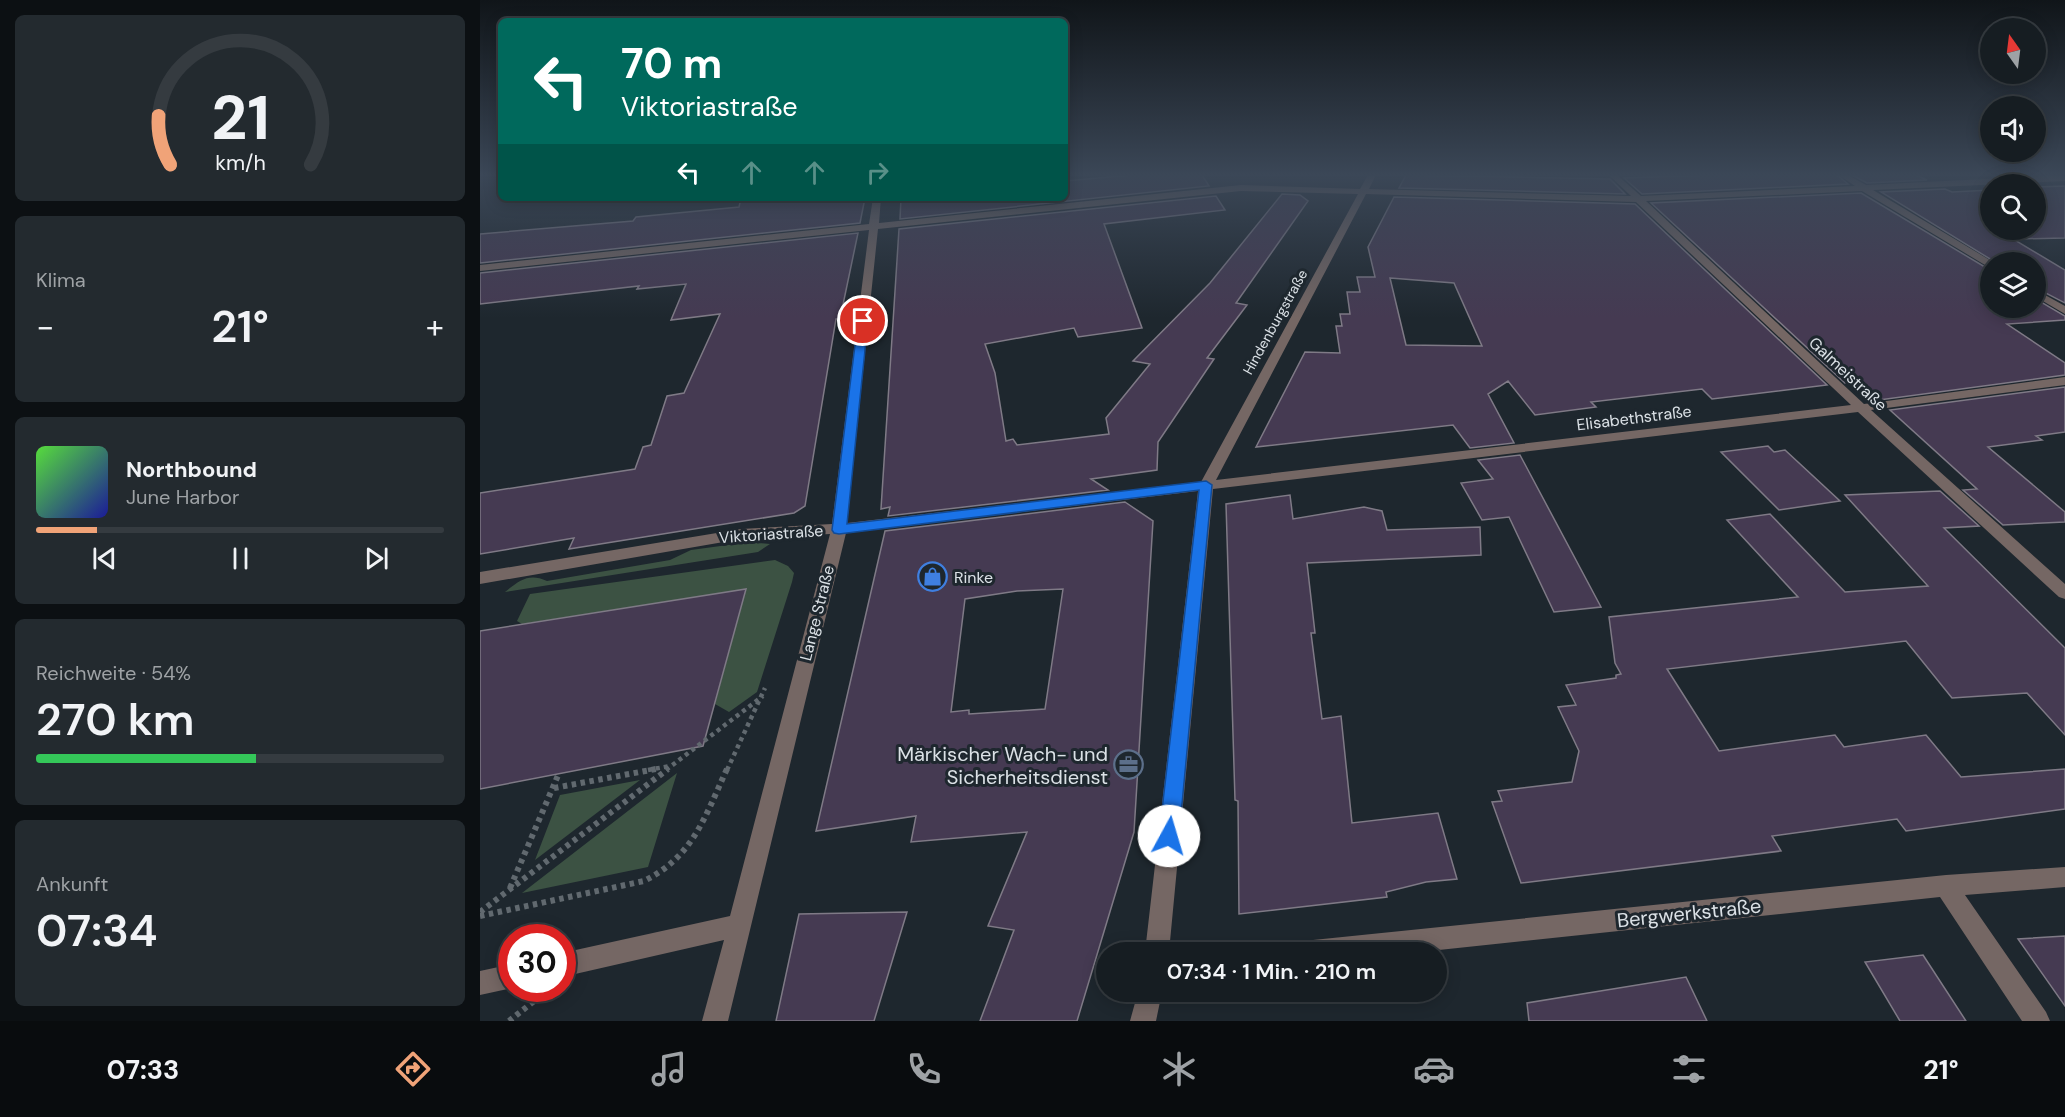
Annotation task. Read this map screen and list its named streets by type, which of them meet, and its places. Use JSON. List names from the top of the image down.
{
  "streets": {
    "street": [
      "Hindenburgstraße",
      "Galmeistraße",
      "Elisabethstraße",
      "Viktoriastraße",
      "Lange Straße",
      "Bergwerkstraße"
    ]
  },
  "crossings": [
    ["Hindenburgstraße", "Elisabethstraße"],
    ["Hindenburgstraße", "Viktoriastraße"],
    ["Galmeistraße", "Elisabethstraße"],
    ["Elisabethstraße", "Viktoriastraße"],
    ["Viktoriastraße", "Lange Straße"]
  ],
  "places": {
    "shop": ["Rinke"],
    "office": ["Märkischer Wach- und Sicherheitsdienst"]
  },
  "north": "top",
  "page": {
    "turn": ["70 m", "Viktoriastraße"],
    "tile": [
      "Klima",
      ["Reichweite · 54%", "270 km"],
      ["Ankunft", "07:34"]
    ],
    "heat": ["−", "21°", "+"],
    "song": ["Northbound", "June Harbor"],
    "limit": "30",
    "trip": "07:34 · 1 Min. · 210 m",
    "tabs": ["07:33", "21°"],
    "gauge": ["21", "km/h"]
  }
}
